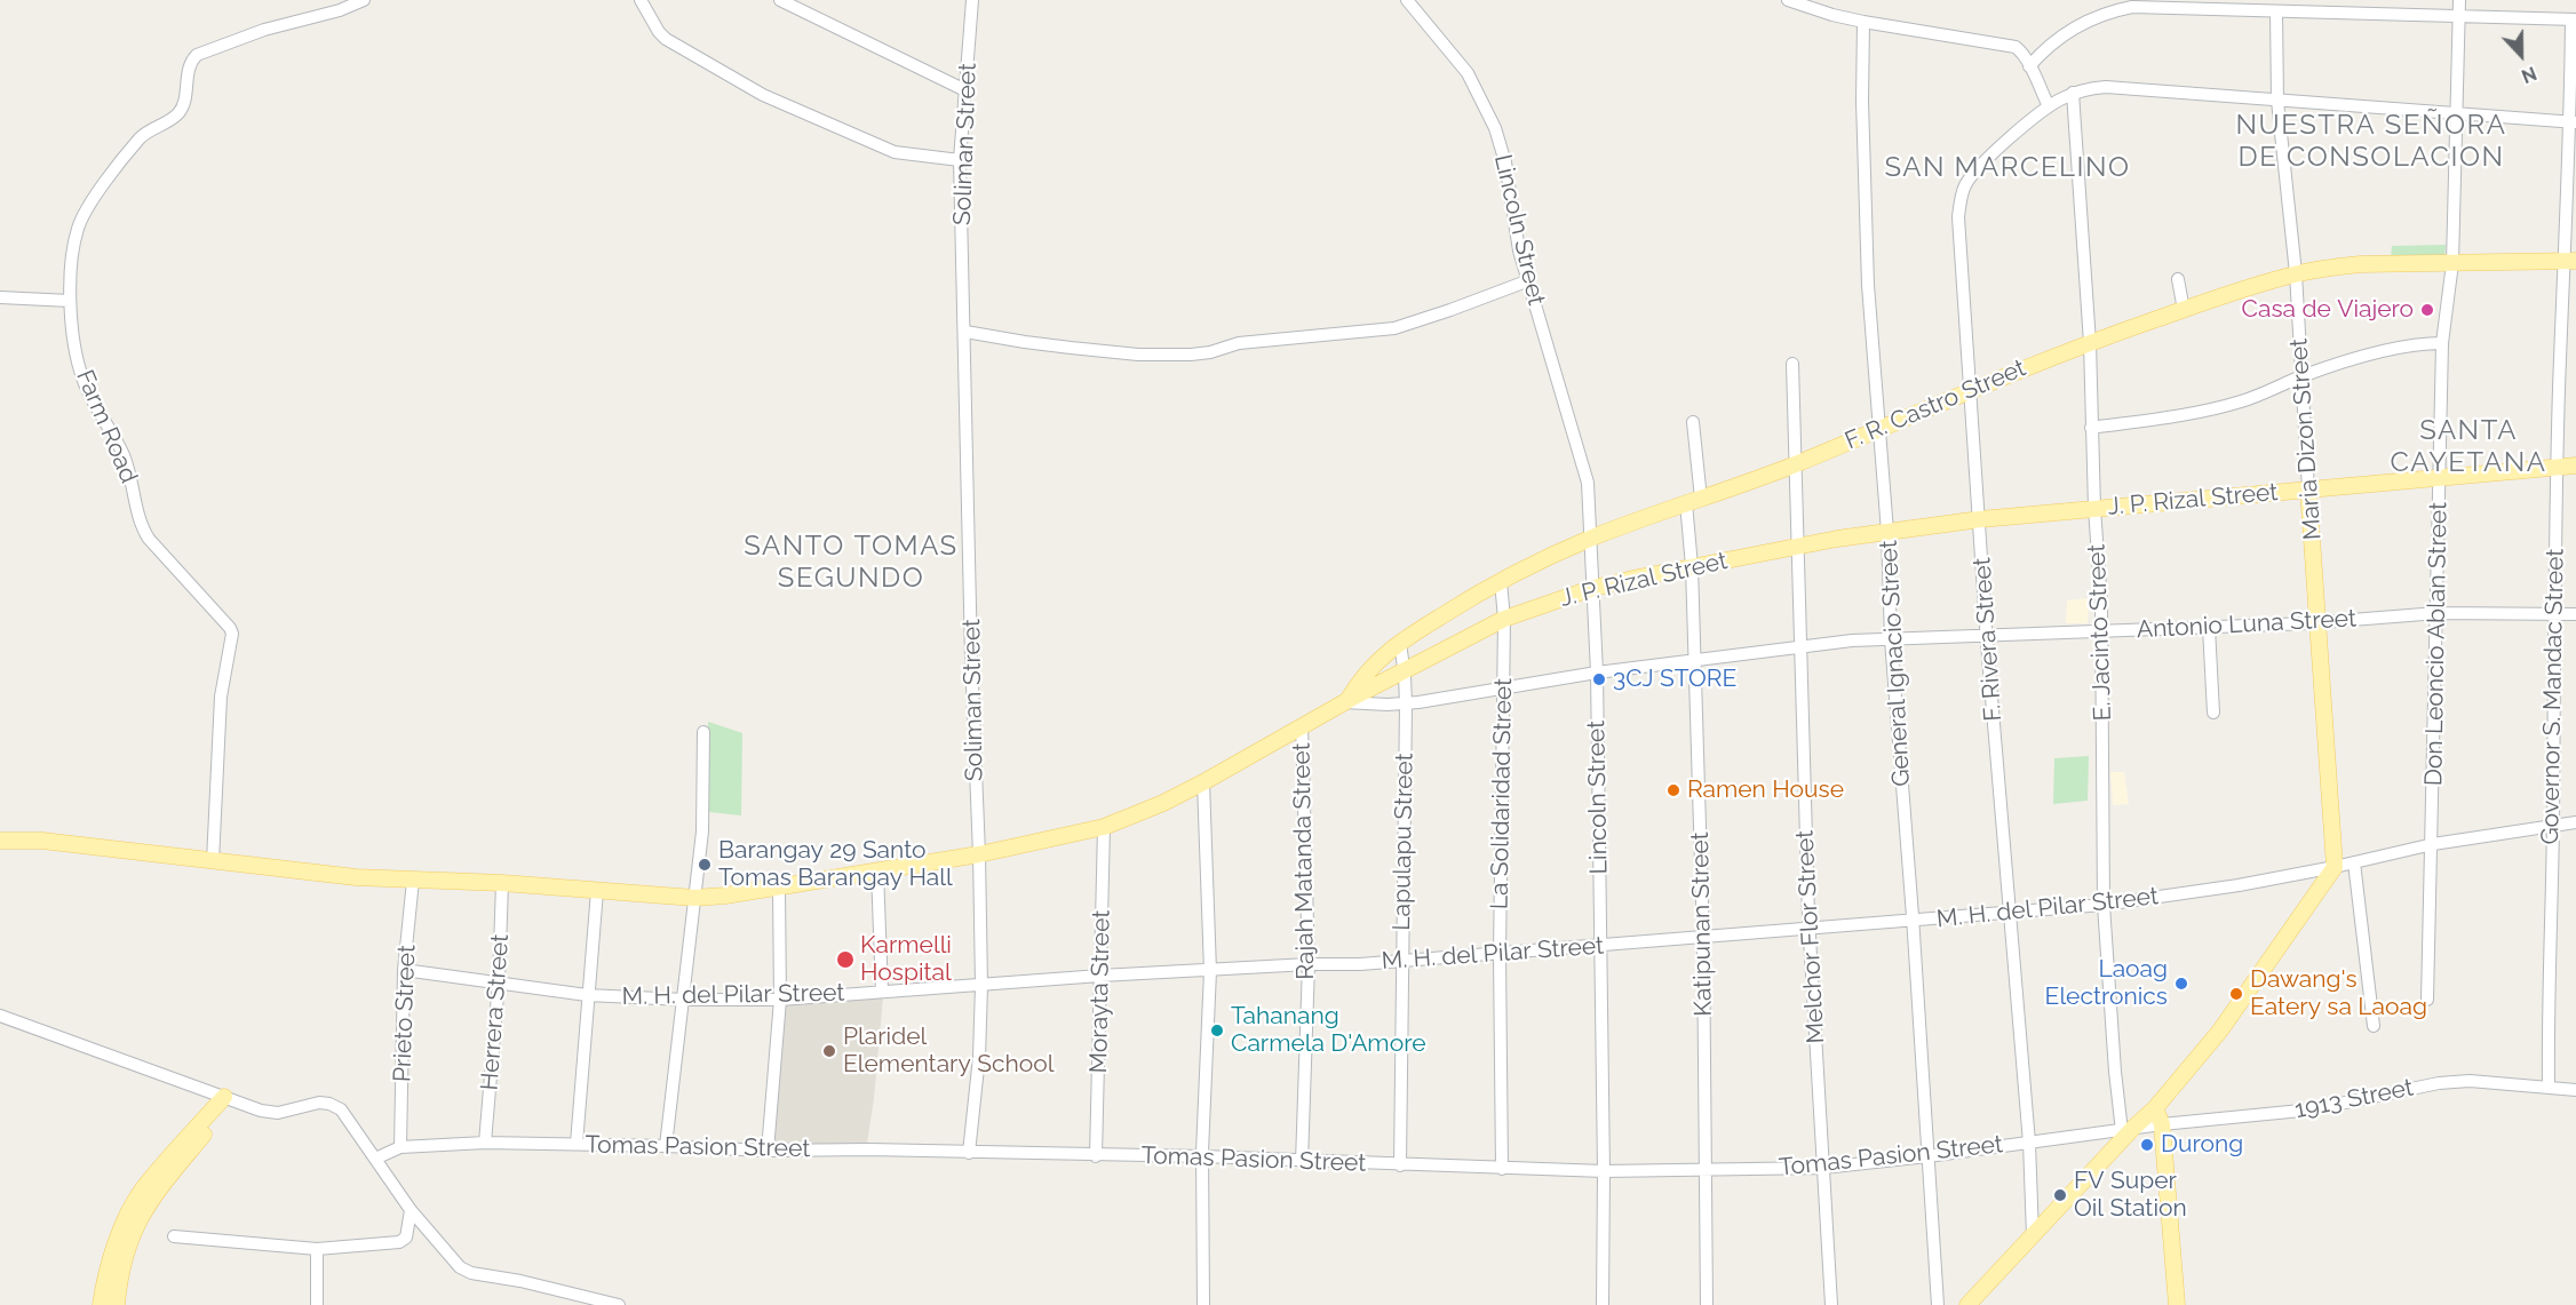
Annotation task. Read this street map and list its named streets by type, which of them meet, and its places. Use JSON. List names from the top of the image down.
{
  "streets": {
    "main road": ["F. R. Castro Street", "Maria Dizon Street", "J. P. Rizal Street"],
    "street": [
      "Soliman Street",
      "Lincoln Street",
      "Farm Road",
      "Antonio Luna Street",
      "E. Jacinto Street",
      "F. Rivera Street",
      "Don Leoncio Ablan Street",
      "General Ignacio Street",
      "Governor S. Mandac Street",
      "La Solidaridad Street",
      "Lapulapu Street",
      "Rajah Matanda Street",
      "M. H. del Pilar Street",
      "Katipunan Street",
      "Melchor Flor Street",
      "Morayta Street",
      "Herrera Street",
      "Prieto Street",
      "1913 Street",
      "Tomas Pasion Street"
    ]
  },
  "crossings": [
    ["Soliman Street", "J. P. Rizal Street"],
    ["Soliman Street", "M. H. del Pilar Street"],
    ["Soliman Street", "Tomas Pasion Street"],
    ["Lincoln Street", "F. R. Castro Street"],
    ["Lincoln Street", "J. P. Rizal Street"],
    ["Lincoln Street", "Antonio Luna Street"],
    ["Lincoln Street", "M. H. del Pilar Street"],
    ["Lincoln Street", "Tomas Pasion Street"],
    ["F. R. Castro Street", "Maria Dizon Street"],
    ["F. R. Castro Street", "J. P. Rizal Street"],
    ["F. R. Castro Street", "Antonio Luna Street"],
    ["F. R. Castro Street", "E. Jacinto Street"],
    ["F. R. Castro Street", "F. Rivera Street"],
    ["F. R. Castro Street", "Don Leoncio Ablan Street"],
    ["F. R. Castro Street", "General Ignacio Street"],
    ["F. R. Castro Street", "Governor S. Mandac Street"],
    ["F. R. Castro Street", "La Solidaridad Street"],
    ["F. R. Castro Street", "Lapulapu Street"],
    ["F. R. Castro Street", "Katipunan Street"],
    ["F. R. Castro Street", "Melchor Flor Street"],
    ["Farm Road", "J. P. Rizal Street"],
    ["Maria Dizon Street", "J. P. Rizal Street"],
    ["Maria Dizon Street", "Antonio Luna Street"],
    ["Maria Dizon Street", "M. H. del Pilar Street"],
    ["J. P. Rizal Street", "Antonio Luna Street"],
    ["J. P. Rizal Street", "E. Jacinto Street"],
    ["J. P. Rizal Street", "F. Rivera Street"],
    ["J. P. Rizal Street", "Don Leoncio Ablan Street"],
    ["J. P. Rizal Street", "General Ignacio Street"],
    ["J. P. Rizal Street", "Governor S. Mandac Street"],
    ["J. P. Rizal Street", "La Solidaridad Street"],
    ["J. P. Rizal Street", "Lapulapu Street"],
    ["J. P. Rizal Street", "Rajah Matanda Street"],
    ["J. P. Rizal Street", "Katipunan Street"],
    ["J. P. Rizal Street", "Melchor Flor Street"],
    ["J. P. Rizal Street", "Morayta Street"],
    ["J. P. Rizal Street", "Herrera Street"],
    ["J. P. Rizal Street", "Prieto Street"],
    ["Antonio Luna Street", "E. Jacinto Street"],
    ["Antonio Luna Street", "F. Rivera Street"],
    ["Antonio Luna Street", "Don Leoncio Ablan Street"],
    ["Antonio Luna Street", "General Ignacio Street"],
    ["Antonio Luna Street", "Governor S. Mandac Street"],
    ["Antonio Luna Street", "La Solidaridad Street"],
    ["Antonio Luna Street", "Lapulapu Street"],
    ["Antonio Luna Street", "Katipunan Street"],
    ["Antonio Luna Street", "Melchor Flor Street"],
    ["E. Jacinto Street", "F. Rivera Street"],
    ["E. Jacinto Street", "M. H. del Pilar Street"],
    ["E. Jacinto Street", "1913 Street"],
    ["E. Jacinto Street", "Tomas Pasion Street"],
    ["F. Rivera Street", "M. H. del Pilar Street"],
    ["F. Rivera Street", "Tomas Pasion Street"],
    ["Don Leoncio Ablan Street", "M. H. del Pilar Street"],
    ["General Ignacio Street", "M. H. del Pilar Street"],
    ["General Ignacio Street", "Tomas Pasion Street"],
    ["Governor S. Mandac Street", "M. H. del Pilar Street"],
    ["Governor S. Mandac Street", "1913 Street"],
    ["La Solidaridad Street", "M. H. del Pilar Street"],
    ["La Solidaridad Street", "Tomas Pasion Street"],
    ["Lapulapu Street", "M. H. del Pilar Street"],
    ["Lapulapu Street", "Tomas Pasion Street"],
    ["Rajah Matanda Street", "M. H. del Pilar Street"],
    ["Rajah Matanda Street", "Tomas Pasion Street"],
    ["M. H. del Pilar Street", "Katipunan Street"],
    ["M. H. del Pilar Street", "Melchor Flor Street"],
    ["M. H. del Pilar Street", "Morayta Street"],
    ["M. H. del Pilar Street", "Herrera Street"],
    ["M. H. del Pilar Street", "Prieto Street"],
    ["Katipunan Street", "Tomas Pasion Street"],
    ["Melchor Flor Street", "Tomas Pasion Street"],
    ["Morayta Street", "Tomas Pasion Street"],
    ["Herrera Street", "Tomas Pasion Street"],
    ["Prieto Street", "Tomas Pasion Street"],
    ["1913 Street", "Tomas Pasion Street"]
  ],
  "districts": [
    "NUESTRA SEÑORA DE CONSOLACION",
    "SAN MARCELINO",
    "SANTA CAYETANA",
    "SANTO TOMAS SEGUNDO"
  ],
  "places": [
    "Casa de Viajero",
    "3CJ STORE",
    "Ramen House",
    "Barangay 29 Santo Tomas Barangay Hall",
    "Karmelli Hospital",
    "Laoag Electronics",
    "Dawang's Eatery sa Laoag",
    "Tahanang Carmela D'Amore",
    "Plaridel Elementary School",
    "Durong",
    "FV Super Oil Station"
  ],
  "north": "bottom"
}
